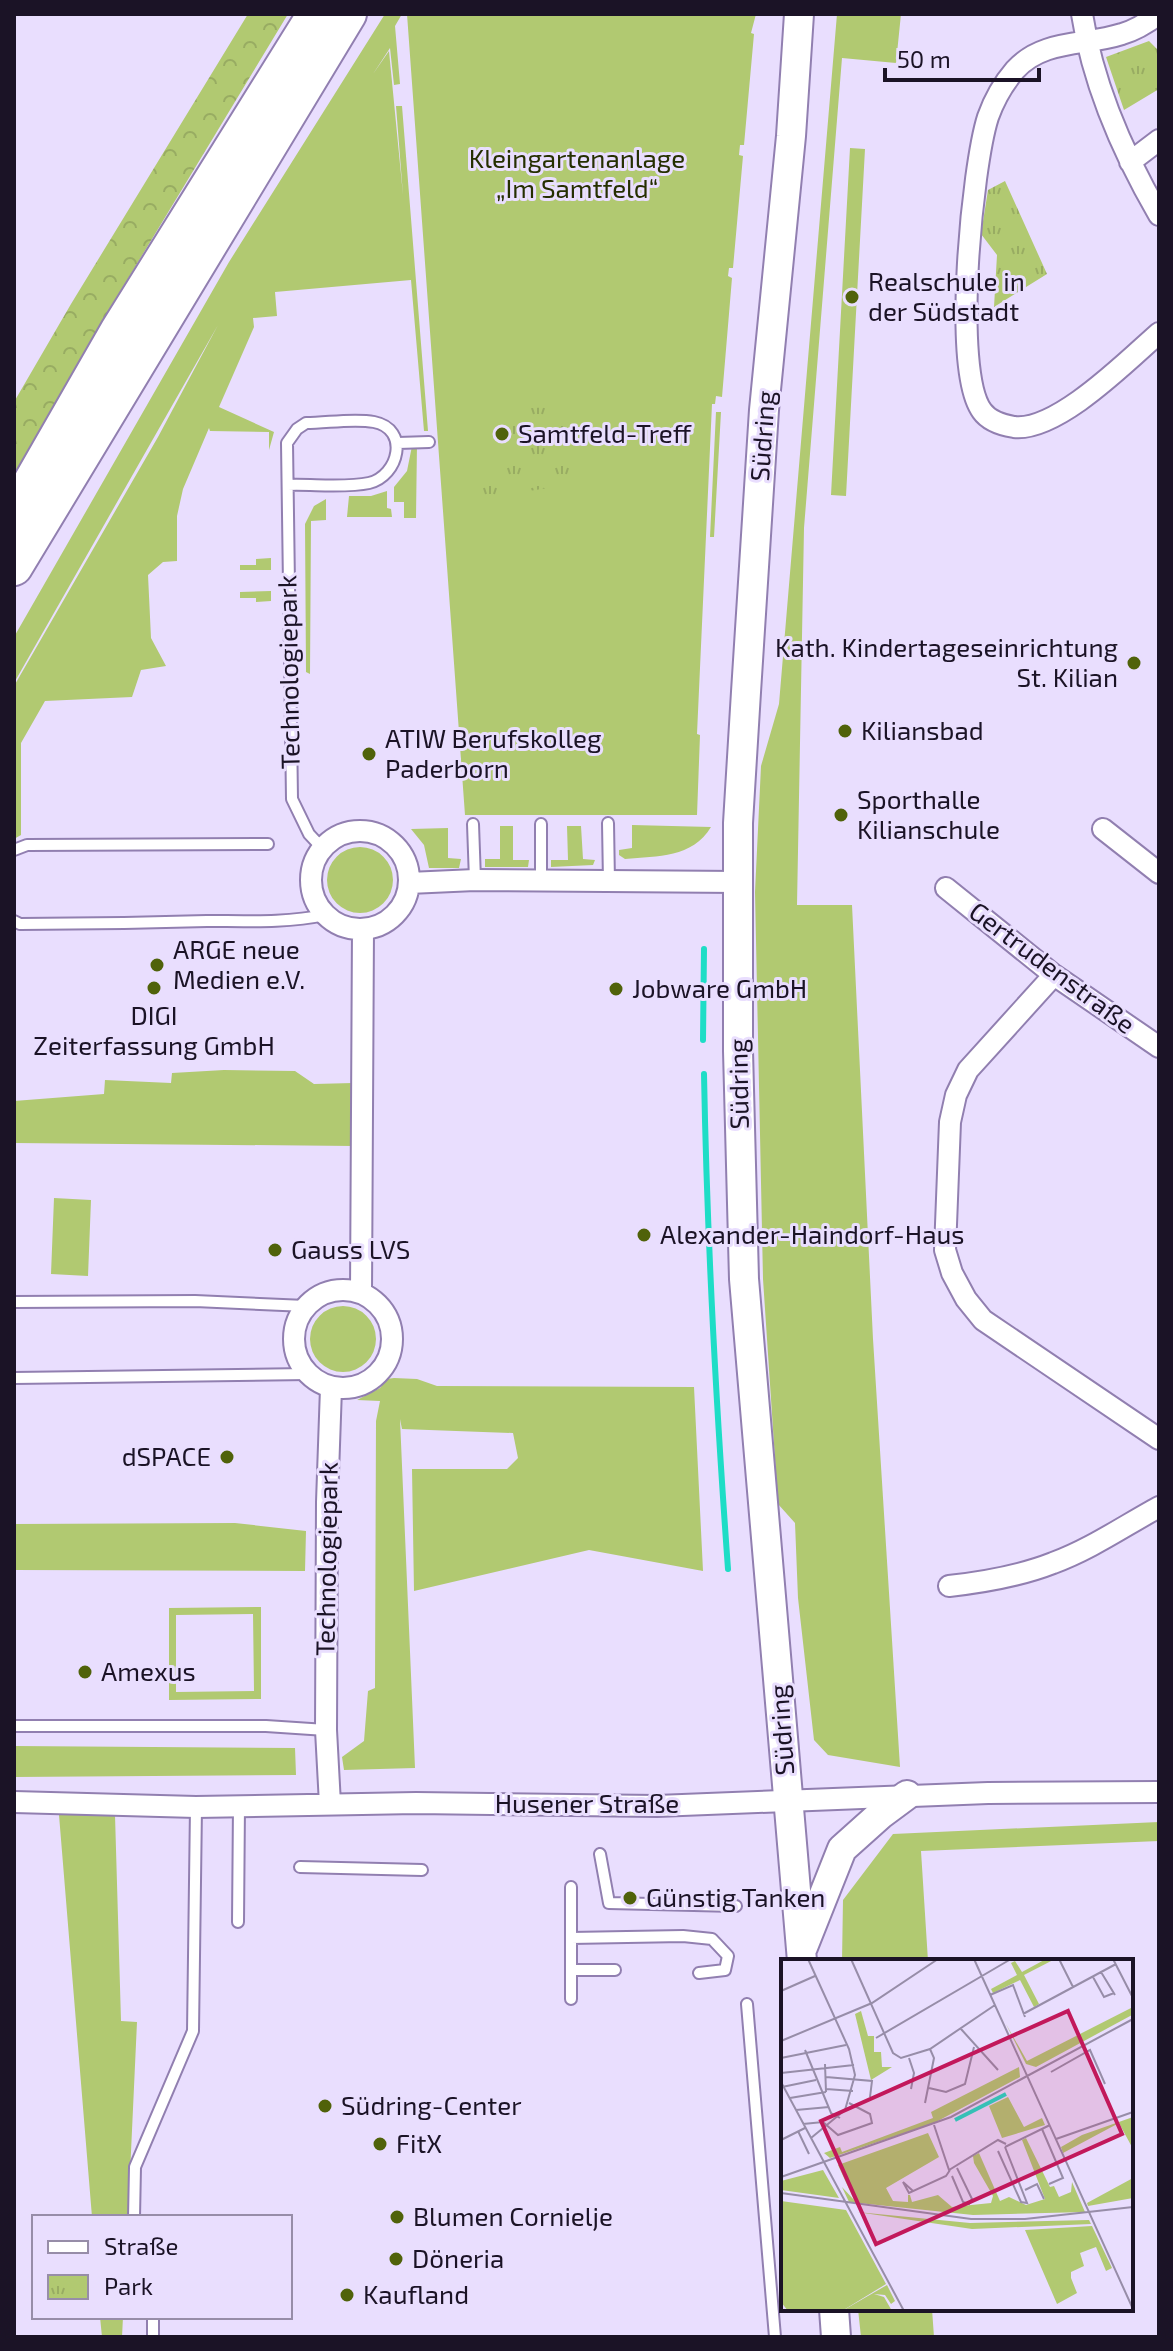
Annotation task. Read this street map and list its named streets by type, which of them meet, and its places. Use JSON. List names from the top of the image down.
{
  "streets": {
    "main road": ["Südring"],
    "street": ["Technologiepark", "Gertrudenstraße", "Husener Straße"]
  },
  "crossings": [
    ["Südring", "Husener Straße"],
    ["Technologiepark", "Husener Straße"]
  ],
  "parks": ["Kleingartenanlage „Im Samtfeld“"],
  "places": [
    "Realschule in der Südstadt",
    "Samtfeld-Treff",
    "Kath. Kindertageseinrichtung St. Kilian",
    "Kiliansbad",
    "ATIW Berufskolleg Paderborn",
    "Sporthalle Kilianschule",
    "ARGE neue Medien e.V.",
    "DIGI Zeiterfassung GmbH",
    "Jobware GmbH",
    "Alexander-Haindorf-Haus",
    "Gauss LVS",
    "dSPACE",
    "Amexus",
    "Günstig Tanken",
    "Südring-Center",
    "FitX",
    "Blumen Cornielje",
    "Döneria",
    "Kaufland"
  ],
  "legend": ["Straße", "Park"],
  "scale_bar": "50 m"
}
